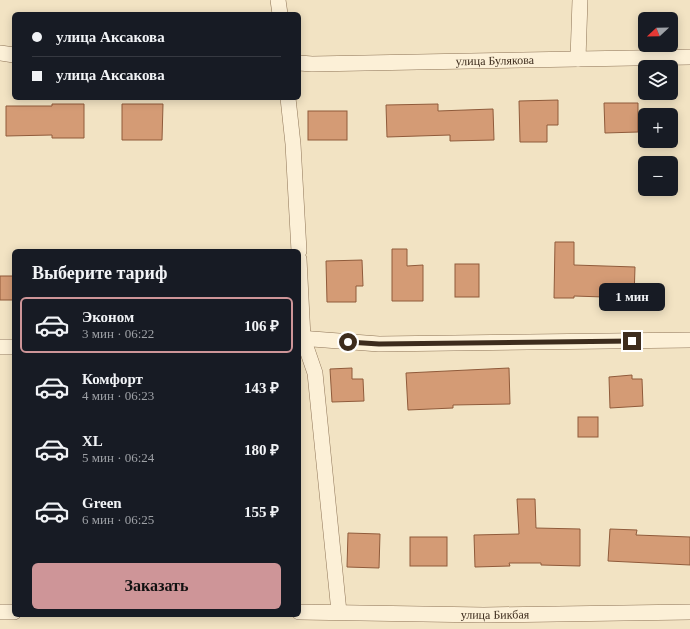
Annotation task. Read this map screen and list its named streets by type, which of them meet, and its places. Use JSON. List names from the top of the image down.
{
  "streets": {
    "street": ["улица Булякова", "улица Бикбая"]
  },
  "north": "left",
  "page": {
    "map_buttons": ["+", "−"],
    "banner": ["улица Аксакова", "улица Аксакова"],
    "heading": "Выберите тариф",
    "bubble": "1 мин",
    "list": [
      {
        "name": "Эконом",
        "note": "3 мин · 06:22",
        "value": "106 ₽"
      },
      {
        "name": "Комфорт",
        "note": "4 мин · 06:23",
        "value": "143 ₽"
      },
      {
        "name": "XL",
        "note": "5 мин · 06:24",
        "value": "180 ₽"
      },
      {
        "name": "Green",
        "note": "6 мин · 06:25",
        "value": "155 ₽"
      }
    ],
    "buttons": "Заказать"
  }
}
